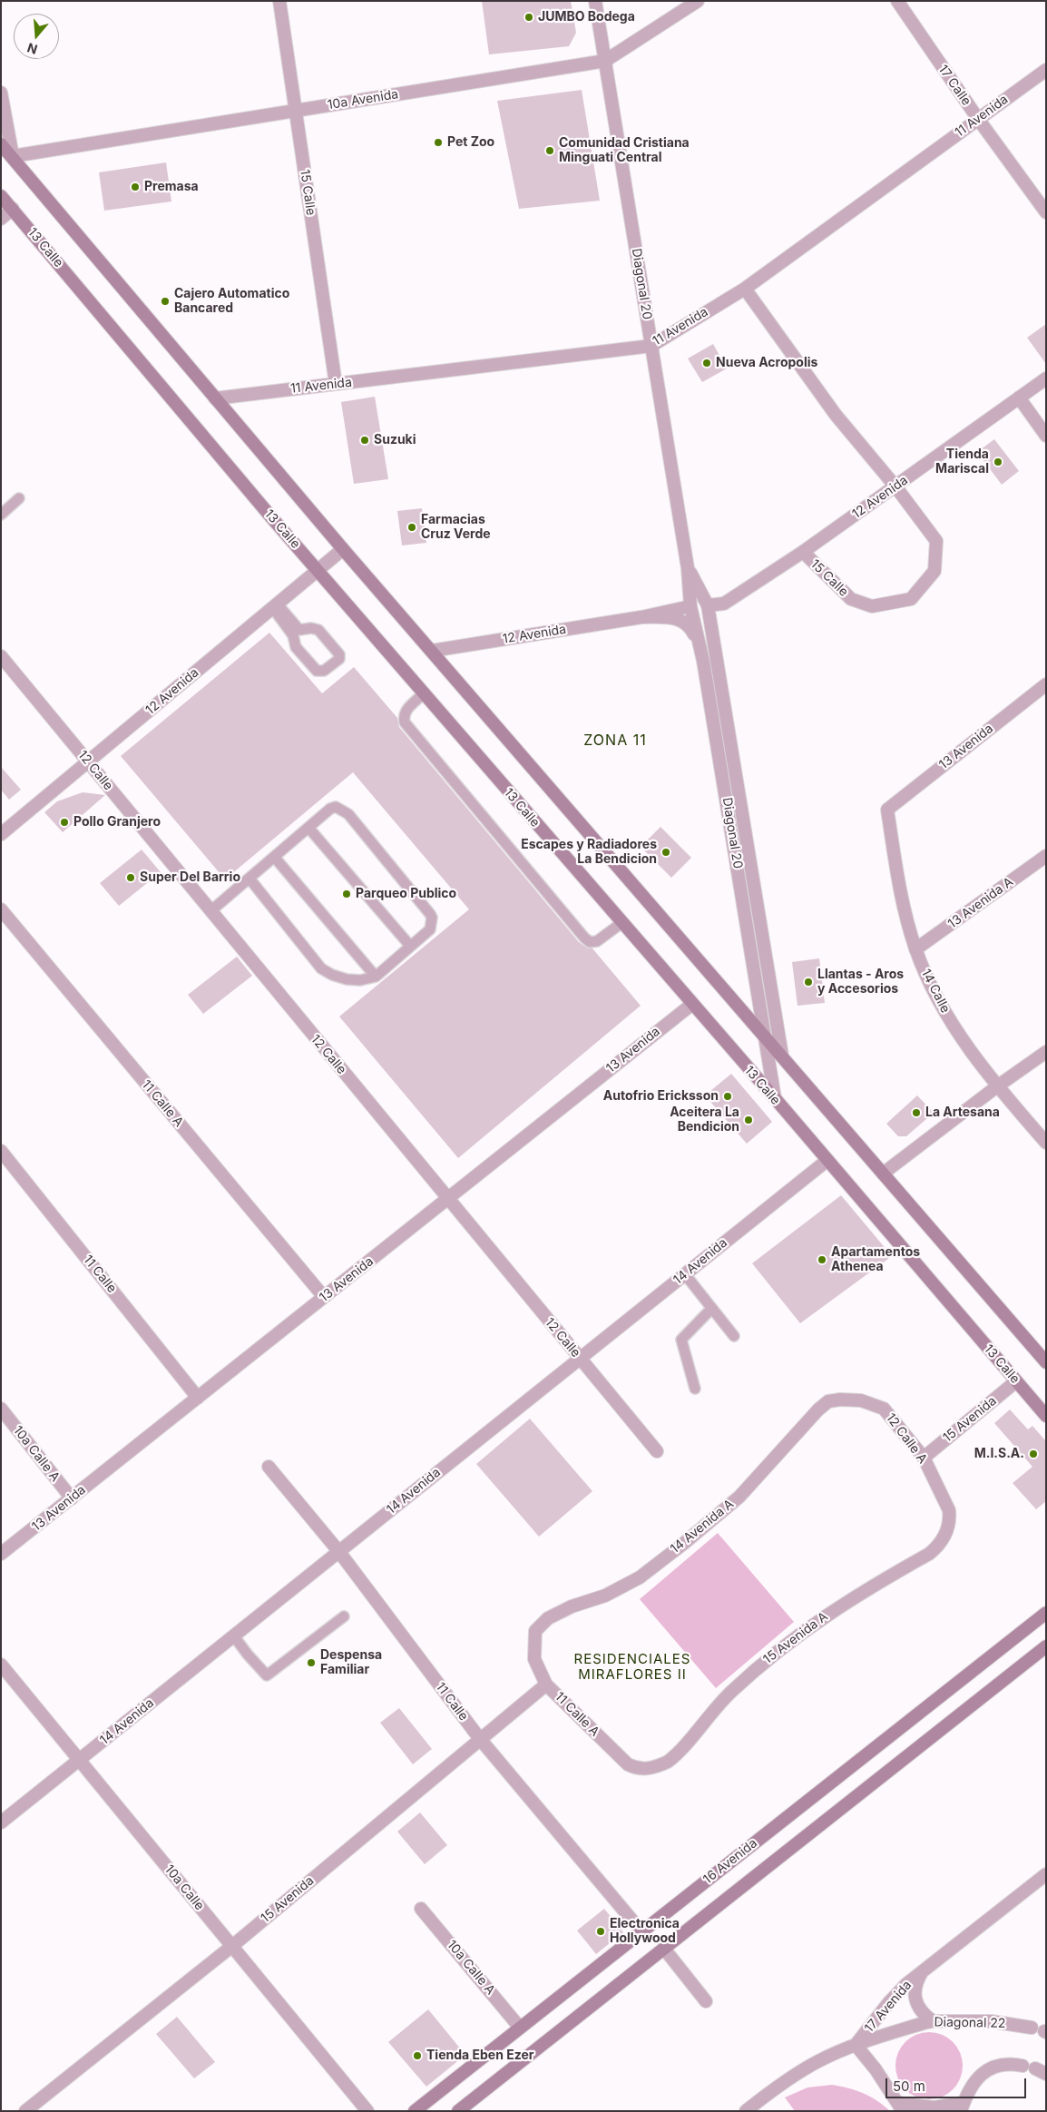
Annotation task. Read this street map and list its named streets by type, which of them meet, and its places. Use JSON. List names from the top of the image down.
{
  "streets": {
    "main road": ["13 Calle", "16 Avenida"],
    "street": [
      "17 Calle",
      "10a Avenida",
      "11 Avenida",
      "15 Calle",
      "Diagonal 20",
      "12 Avenida",
      "13 Avenida",
      "12 Calle",
      "13 Avenida A",
      "14 Calle",
      "11 Calle A",
      "14 Avenida",
      "11 Calle",
      "15 Avenida",
      "12 Calle A",
      "10a Calle A",
      "14 Avenida A",
      "15 Avenida A",
      "10a Calle",
      "17 Avenida",
      "Diagonal 22"
    ]
  },
  "crossings": [
    ["17 Calle", "11 Avenida"],
    ["10a Avenida", "15 Calle"],
    ["10a Avenida", "Diagonal 20"],
    ["11 Avenida", "15 Calle"],
    ["11 Avenida", "Diagonal 20"],
    ["15 Calle", "12 Avenida"],
    ["13 Calle", "Diagonal 20"],
    ["13 Calle", "12 Avenida"],
    ["13 Calle", "13 Avenida"],
    ["13 Calle", "14 Avenida"],
    ["13 Calle", "15 Avenida"],
    ["Diagonal 20", "12 Avenida"],
    ["12 Avenida", "12 Calle"],
    ["13 Avenida", "12 Calle"],
    ["13 Avenida", "14 Calle"],
    ["13 Avenida", "11 Calle A"],
    ["13 Avenida", "11 Calle"],
    ["13 Avenida", "10a Calle A"],
    ["12 Calle", "14 Avenida"],
    ["13 Avenida A", "14 Calle"],
    ["11 Calle A", "15 Avenida"],
    ["11 Calle A", "14 Avenida A"],
    ["11 Calle A", "15 Avenida A"],
    ["14 Avenida", "11 Calle"],
    ["14 Avenida", "10a Calle"],
    ["11 Calle", "15 Avenida"],
    ["11 Calle", "16 Avenida"],
    ["15 Avenida", "12 Calle A"],
    ["15 Avenida", "10a Calle"],
    ["12 Calle A", "14 Avenida A"],
    ["12 Calle A", "15 Avenida A"],
    ["10a Calle A", "16 Avenida"],
    ["17 Avenida", "Diagonal 22"]
  ],
  "districts": ["ZONA 11", "RESIDENCIALES MIRAFLORES II"],
  "places": [
    "JUMBO Bodega",
    "Pet Zoo",
    "Comunidad Cristiana Minguati Central",
    "Premasa",
    "Cajero Automatico Bancared",
    "Nueva Acropolis",
    "Suzuki",
    "Tienda Mariscal",
    "Farmacias Cruz Verde",
    "Pollo Granjero",
    "Escapes y Radiadores La Bendicion",
    "Super Del Barrio",
    "Parqueo Publico",
    "Llantas - Aros y Accesorios",
    "Autofrio Ericksson",
    "La Artesana",
    "Aceitera La Bendicion",
    "Apartamentos Athenea",
    "M.I.S.A.",
    "Despensa Familiar",
    "Electronica Hollywood",
    "Tienda Eben Ezer"
  ],
  "scale_bar": "50 m",
  "north": "bottom"
}
